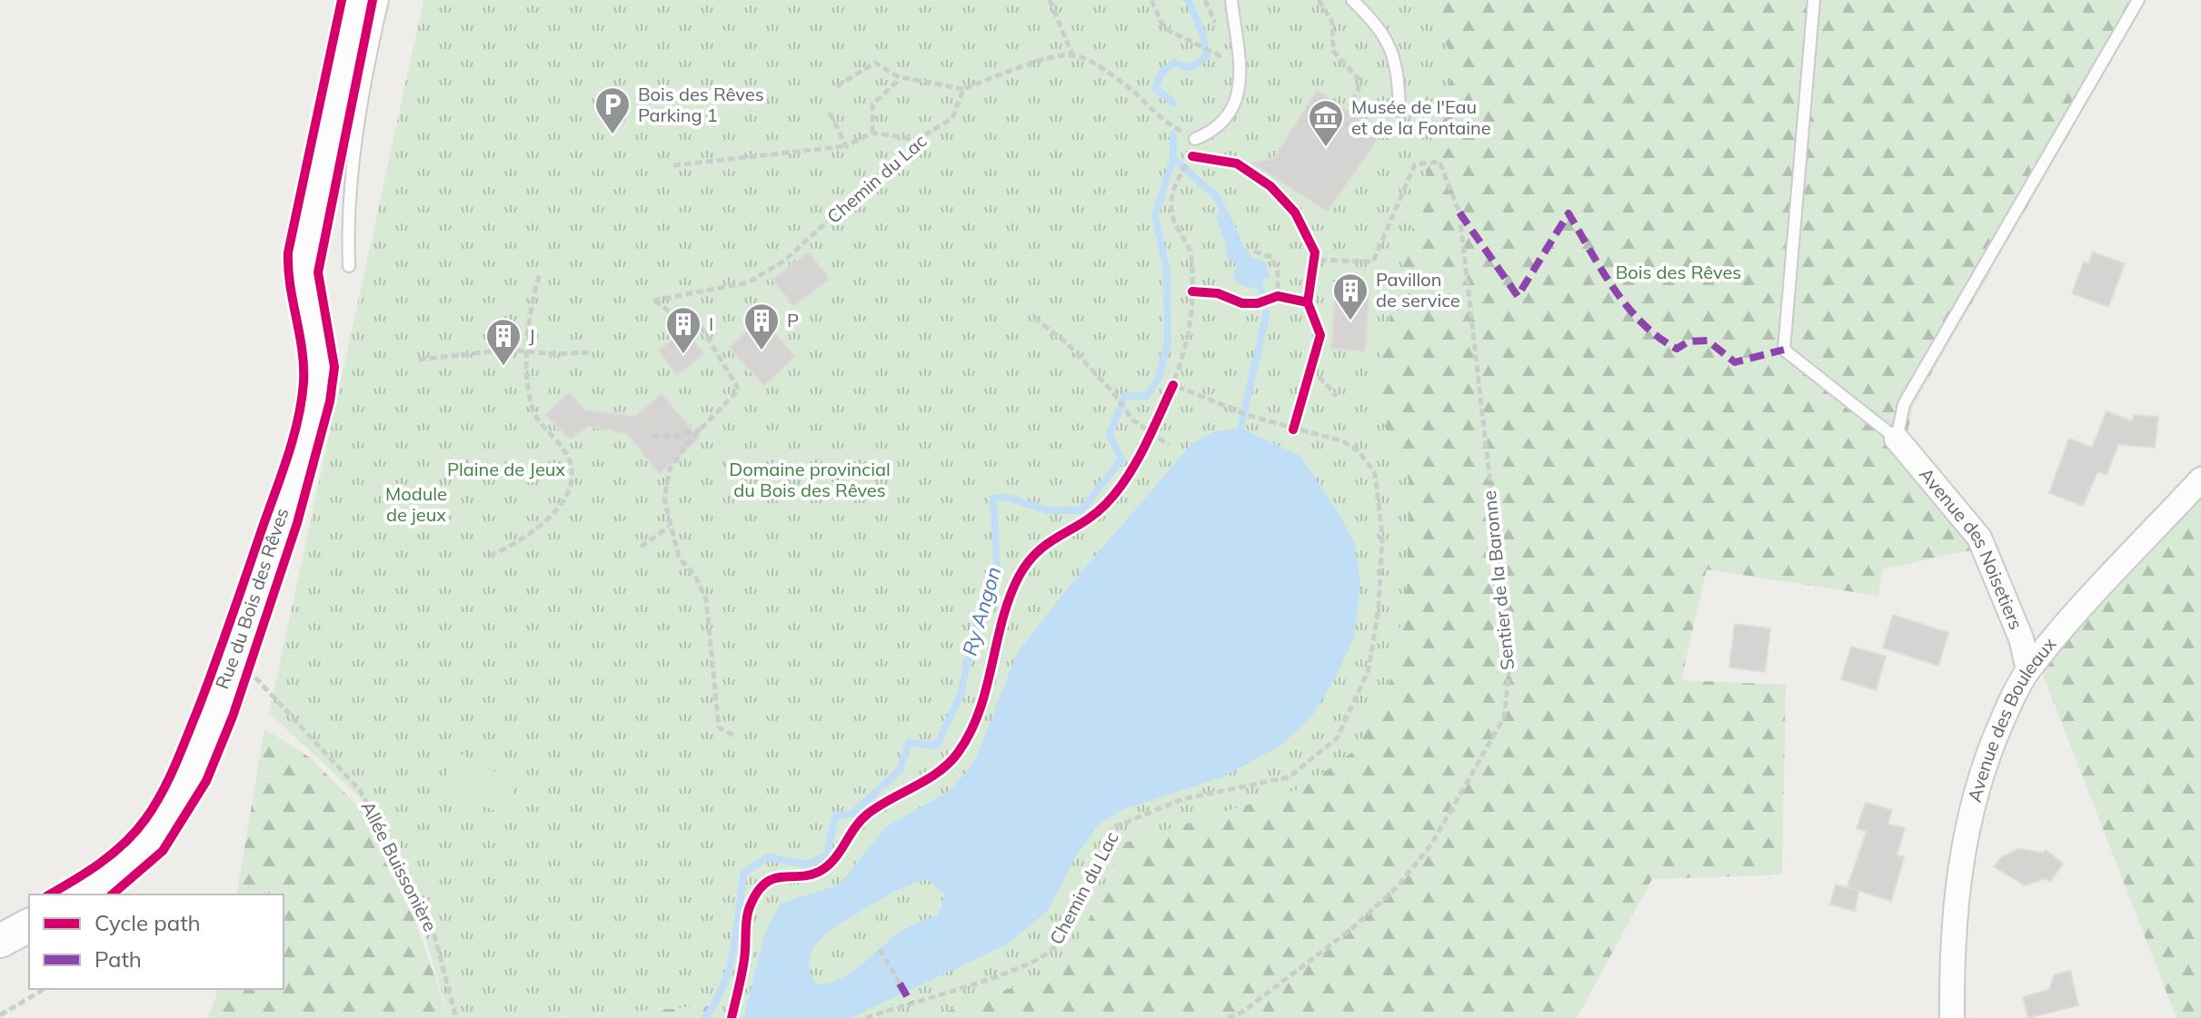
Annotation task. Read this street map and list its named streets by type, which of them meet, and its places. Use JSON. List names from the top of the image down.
{
  "streets": {
    "street": ["Avenue des Noisetiers", "Rue du Bois des Rêves", "Avenue des Bouleaux"],
    "path": ["Chemin du Lac", "Sentier de la Baronne", "Allée Buissonière"]
  },
  "crossings": [
    ["Avenue des Noisetiers", "Avenue des Bouleaux"]
  ],
  "water": ["Ry Angon"],
  "parks": [
    "Bois des Rêves",
    "Plaine de Jeux",
    "Domaine provincial du Bois des Rêves",
    "Module de jeux"
  ],
  "places": {
    "parking": ["Bois des Rêves Parking 1"],
    "museum": ["Musée de l'Eau et de la Fontaine"],
    "building": [
      "Pavillon de service",
      "P",
      "I",
      "J"
    ]
  },
  "legend": ["Cycle path", "Path"]
}
